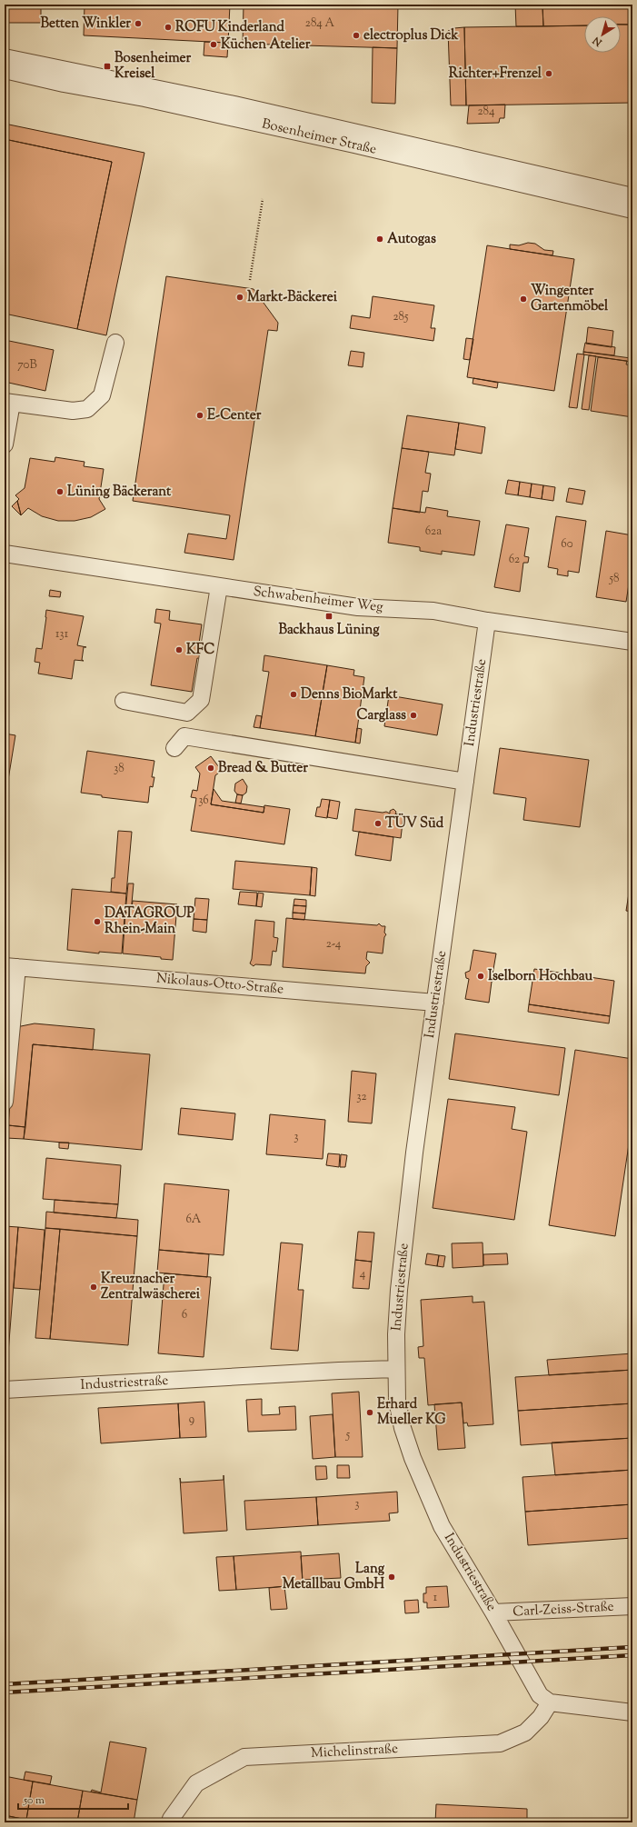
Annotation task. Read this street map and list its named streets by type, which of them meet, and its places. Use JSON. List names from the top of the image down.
{
  "streets": {
    "street": [
      "Bosenheimer Straße",
      "Schwabenheimer Weg",
      "Industriestraße",
      "Nikolaus-Otto-Straße",
      "Carl-Zeiss-Straße",
      "Michelinstraße"
    ]
  },
  "crossings": [
    ["Schwabenheimer Weg", "Industriestraße"],
    ["Industriestraße", "Nikolaus-Otto-Straße"],
    ["Industriestraße", "Carl-Zeiss-Straße"],
    ["Industriestraße", "Michelinstraße"]
  ],
  "places": {
    "other": [
      "Betten Winkler",
      "ROFU Kinderland",
      "electroplus Dick",
      "Küchen Atelier",
      "Richter+Frenzel",
      "Autogas",
      "Markt-Bäckerei",
      "Wingenter Gartenmöbel",
      "E-Center",
      "Lüning Bäckerant",
      "KFC",
      "Denns BioMarkt",
      "Carglass",
      "Bread & Butter",
      "TÜV Süd",
      "DATAGROUP Rhein-Main",
      "Iselborn Hochbau",
      "Kreuznacher Zentralwäscherei",
      "Erhard Mueller KG",
      "Lang Metallbau GmbH"
    ],
    "transit": ["Bosenheimer Kreisel", "Backhaus Lüning"]
  },
  "house_numbers": [
    "284 A",
    "284",
    "285",
    "70B",
    "62a",
    "60",
    "62",
    "58",
    "131",
    "38",
    "36",
    "2-4",
    "32",
    "3",
    "6A",
    "4",
    "6",
    "9",
    "5",
    "3",
    "1"
  ],
  "scale_bar": "50 m",
  "north": "bottom left"
}
